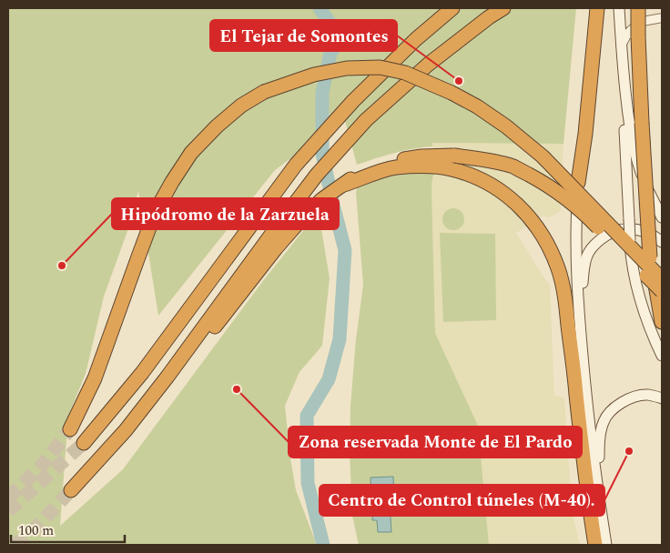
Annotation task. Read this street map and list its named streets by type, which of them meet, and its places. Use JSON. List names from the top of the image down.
{
  "places": [
    "El Tejar de Somontes",
    "Hipódromo de la Zarzuela",
    "Zona reservada Monte de El Pardo",
    "Centro de Control túneles (M-40)."
  ],
  "scale_bar": "100 m"
}
